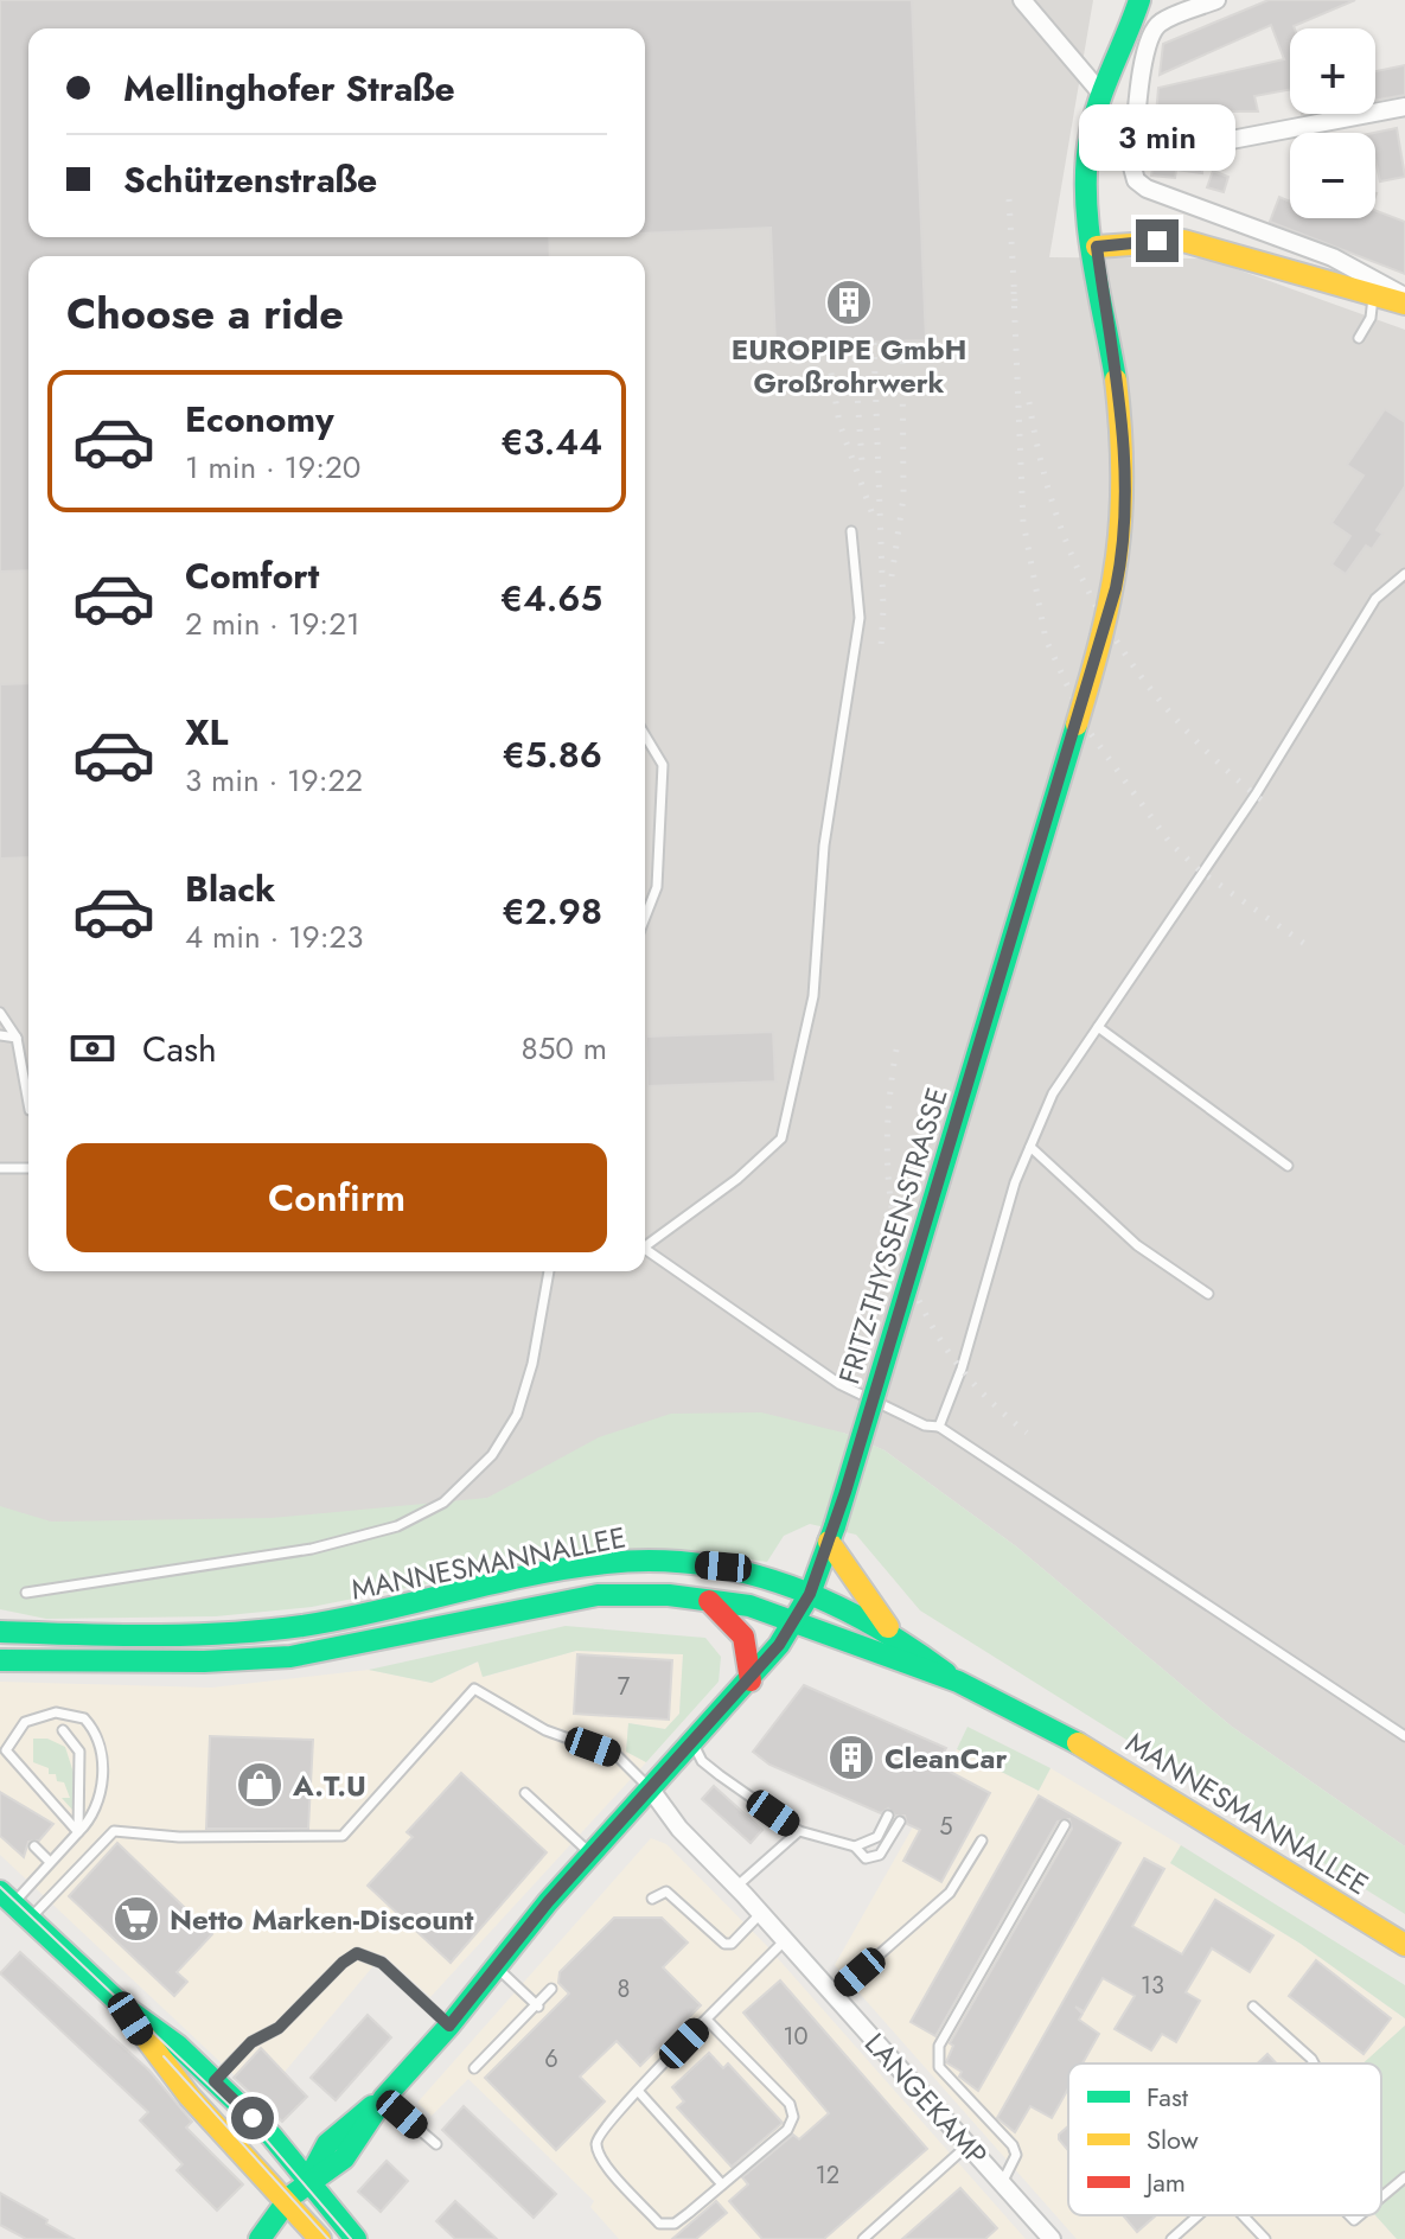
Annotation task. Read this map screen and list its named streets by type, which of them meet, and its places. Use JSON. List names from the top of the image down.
{
  "streets": {
    "street": ["FRITZ-THYSSEN-STRASSE", "MANNESMANNALLEE", "LANGEKAMP"]
  },
  "crossings": [
    ["FRITZ-THYSSEN-STRASSE", "MANNESMANNALLEE"],
    ["FRITZ-THYSSEN-STRASSE", "LANGEKAMP"]
  ],
  "places": {
    "building": ["EUROPIPE GmbH Großrohrwerk", "CleanCar"],
    "shop": ["A.T.U"],
    "supermarket": ["Netto Marken-Discount"]
  },
  "house_numbers": [
    "7",
    "5",
    "13",
    "8",
    "10",
    "6",
    "12"
  ],
  "legend": ["Fast", "Slow", "Jam"],
  "page": {
    "map_buttons": ["+", "−"],
    "banner": ["Mellinghofer Straße", "Schützenstraße"],
    "bubble": "3 min",
    "heading": "Choose a ride",
    "list": [
      {
        "name": "Economy",
        "note": "1 min · 19:20",
        "value": "€3.44"
      },
      {
        "name": "Comfort",
        "note": "2 min · 19:21",
        "value": "€4.65"
      },
      {
        "name": "XL",
        "note": "3 min · 19:22",
        "value": "€5.86"
      },
      {
        "name": "Black",
        "note": "4 min · 19:23",
        "value": "€2.98"
      }
    ],
    "pay": ["Cash", "850 m"],
    "buttons": "Confirm"
  }
}
